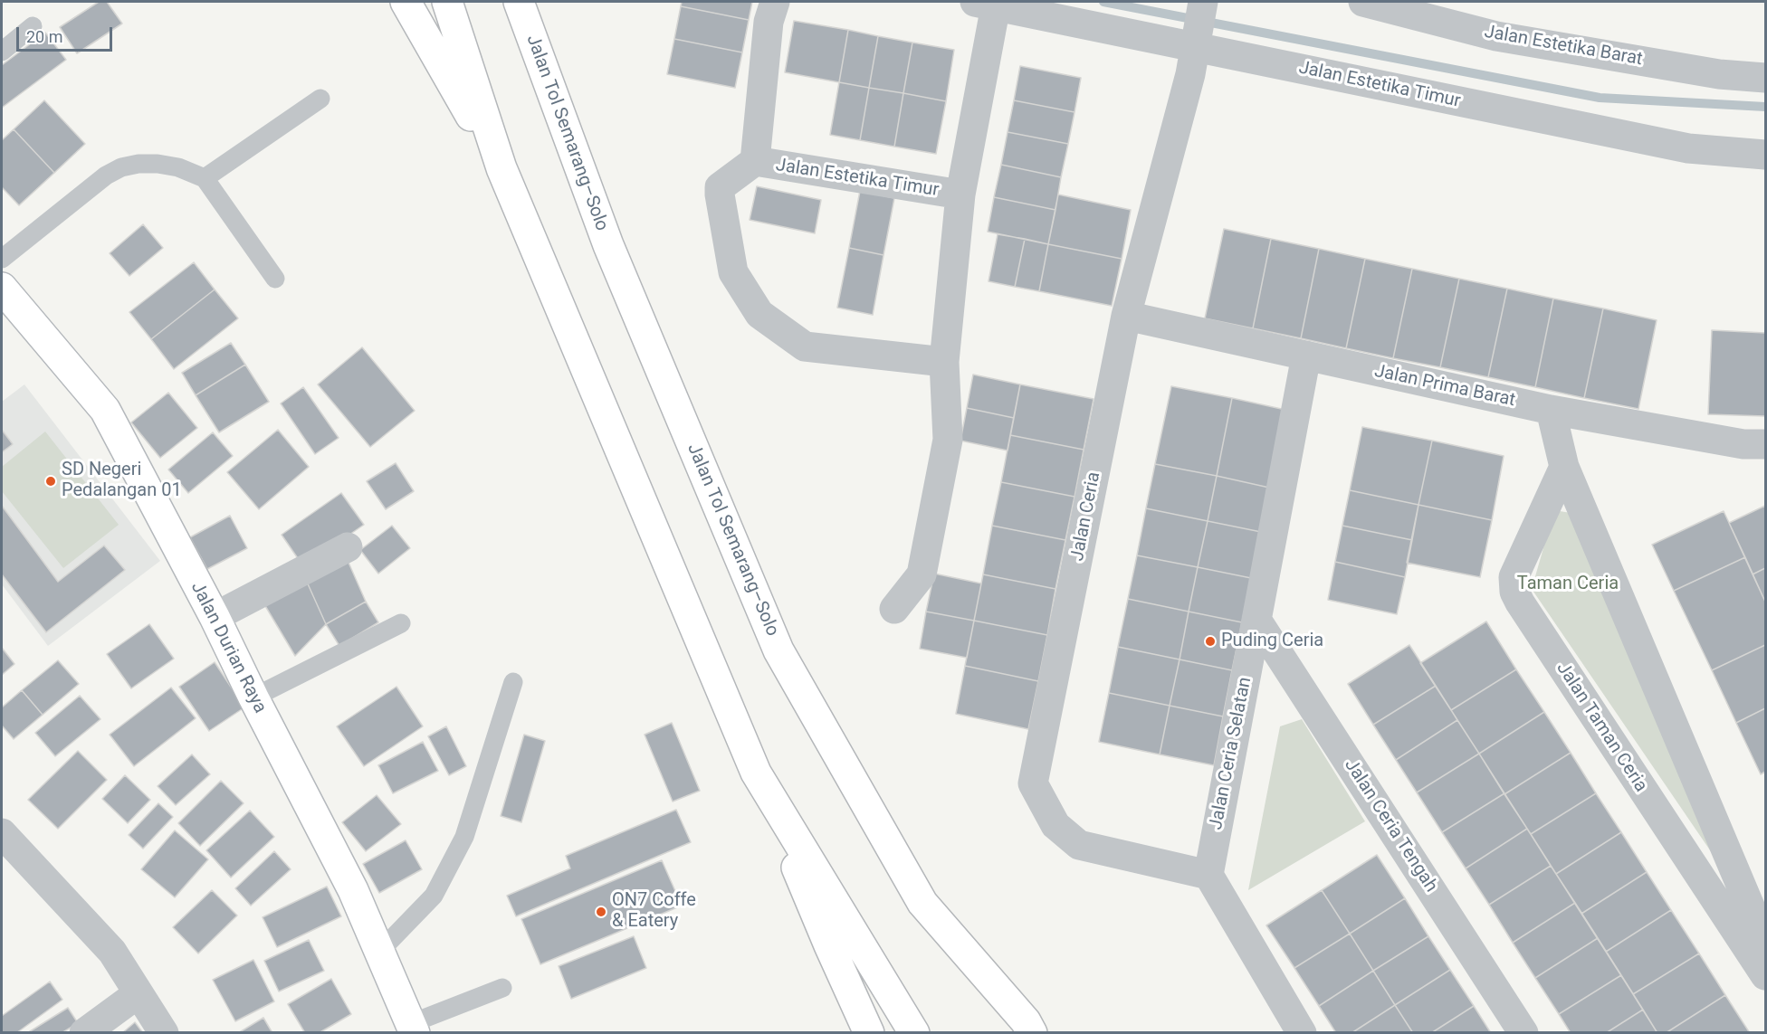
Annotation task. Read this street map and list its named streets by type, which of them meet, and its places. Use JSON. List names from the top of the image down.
{
  "streets": {
    "main road": ["Jalan Tol Semarang–Solo", "Jalan Durian Raya"],
    "street": [
      "Jalan Estetika Barat",
      "Jalan Estetika Timur",
      "Jalan Prima Barat",
      "Jalan Ceria",
      "Jalan Taman Ceria",
      "Jalan Ceria Selatan",
      "Jalan Ceria Tengah"
    ]
  },
  "crossings": [
    ["Jalan Estetika Timur", "Jalan Ceria"],
    ["Jalan Prima Barat", "Jalan Ceria"],
    ["Jalan Prima Barat", "Jalan Ceria Selatan"],
    ["Jalan Ceria", "Jalan Ceria Selatan"],
    ["Jalan Ceria Selatan", "Jalan Ceria Tengah"]
  ],
  "parks": ["Taman Ceria"],
  "places": ["SD Negeri Pedalangan 01", "Puding Ceria", "ON7 Coffe & Eatery"],
  "scale_bar": "20 m"
}
